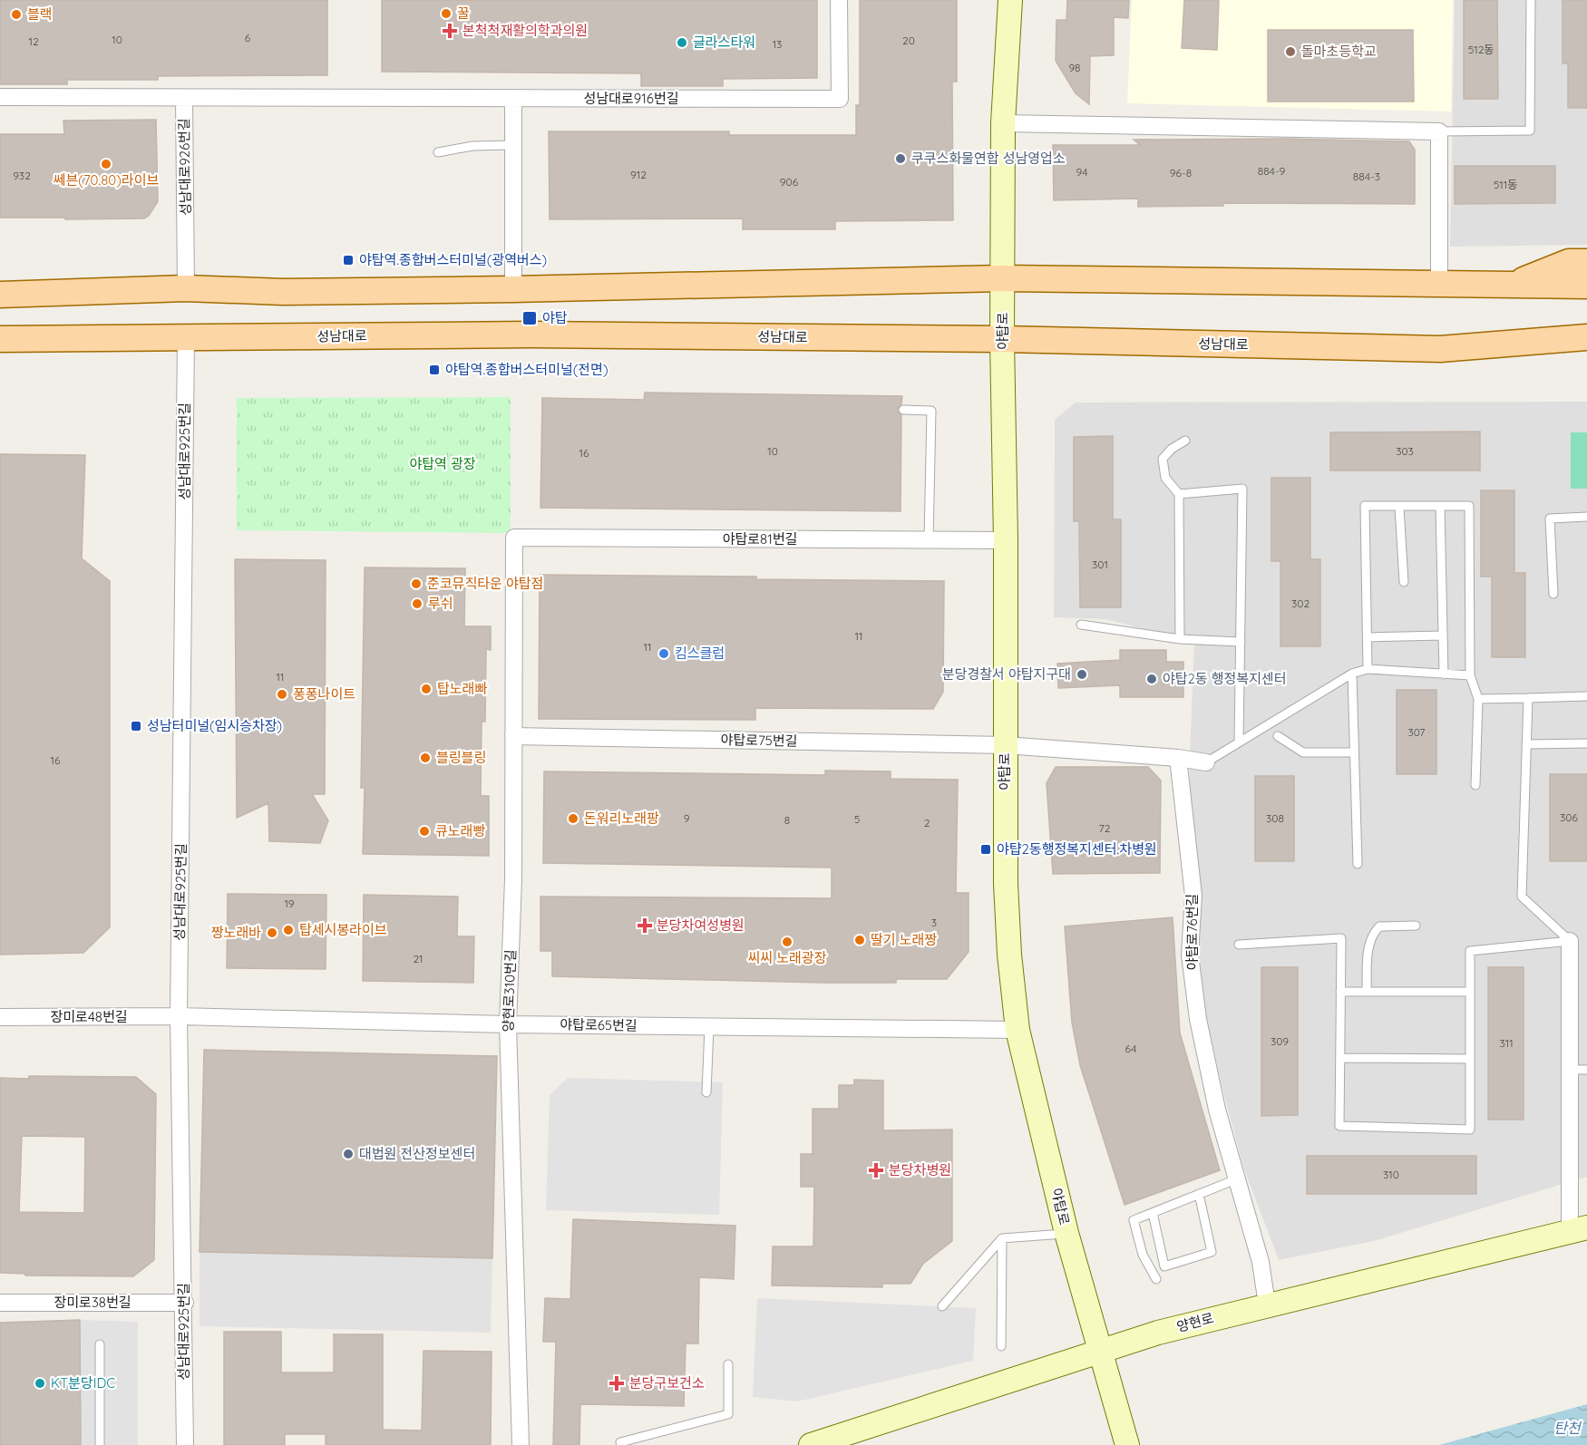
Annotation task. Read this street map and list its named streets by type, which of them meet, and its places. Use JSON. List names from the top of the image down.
{
  "streets": {
    "main road": ["성남대로"],
    "street": [
      "성남대로916번길",
      "성남대로926번길",
      "야탑로",
      "성남대로925번길",
      "야탑로81번길",
      "야탑로75번길",
      "야탑로76번길",
      "양현로310번길",
      "장미로48번길",
      "야탑로65번길",
      "장미로38번길",
      "양현로"
    ]
  },
  "crossings": [
    ["야탑로", "성남대로"],
    ["야탑로", "야탑로81번길"],
    ["야탑로", "야탑로75번길"],
    ["야탑로", "야탑로65번길"],
    ["야탑로", "양현로"],
    ["성남대로", "성남대로925번길"],
    ["성남대로925번길", "장미로48번길"],
    ["성남대로925번길", "야탑로65번길"],
    ["성남대로925번길", "장미로38번길"],
    ["야탑로81번길", "양현로310번길"],
    ["야탑로75번길", "양현로310번길"],
    ["야탑로76번길", "양현로"],
    ["양현로310번길", "야탑로65번길"],
    ["장미로48번길", "야탑로65번길"]
  ],
  "water": ["탄천"],
  "parks": ["야탑역 광장"],
  "places": {
    "other": [
      "꿀",
      "블랙",
      "글라스타워",
      "돌마초등학교",
      "쿠쿠스화물연합 성남영업소",
      "쎄븐(70.80)라이브",
      "준코뮤직타운 야탑점",
      "루쉬",
      "킴스클럽",
      "분당경찰서 야탑지구대",
      "야탑2동 행정복지센터",
      "탑노래빠",
      "퐁퐁나이트",
      "블링블링",
      "돈워리노래팡",
      "큐노래빵",
      "탑세시봉라이브",
      "짱노래바",
      "딸기 노래짱",
      "씨씨 노래광장",
      "대법원 전산정보센터",
      "KT분당IDC"
    ],
    "health": [
      "본척척재활의학과의원",
      "분당차여성병원",
      "분당차병원",
      "분당구보건소"
    ],
    "transit": [
      "야탑역.종합버스터미널(광역버스)",
      "야탑",
      "야탑역.종합버스터미널(전면)",
      "성남터미널(임시승차장)",
      "야턉2동행정복지센터.차병원"
    ]
  },
  "house_numbers": [
    "6",
    "10",
    "20",
    "12",
    "13",
    "512동",
    "98",
    "884-9",
    "94",
    "96-8",
    "912",
    "932",
    "884-3",
    "906",
    "511동",
    "10",
    "303",
    "16",
    "301",
    "302",
    "11",
    "11",
    "11",
    "307",
    "16",
    "306",
    "9",
    "308",
    "5",
    "8",
    "2",
    "72",
    "19",
    "3",
    "21",
    "309",
    "311",
    "64",
    "310"
  ]
}
